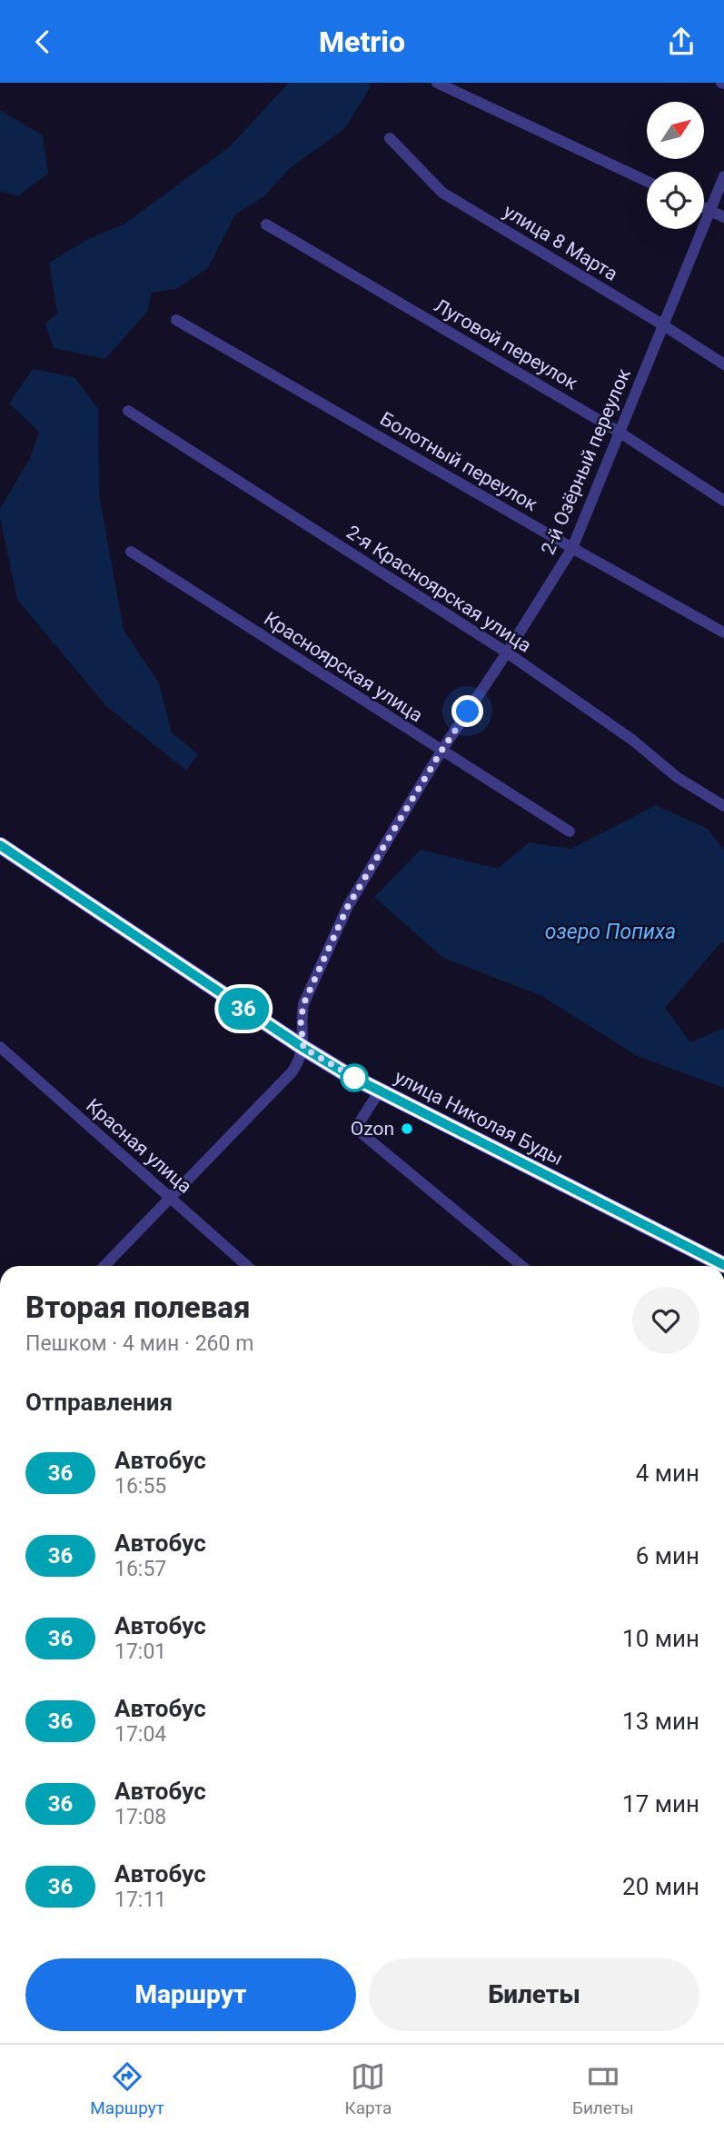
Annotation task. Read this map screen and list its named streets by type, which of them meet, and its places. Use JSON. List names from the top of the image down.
{
  "streets": {
    "street": [
      "улица 8 Марта",
      "Луговой переулок",
      "Болотный переулок",
      "2-й Озёрный переулок",
      "2-я Красноярская улица",
      "Красноярская улица",
      "улица Николая Буды",
      "Красная улица"
    ]
  },
  "crossings": [
    ["улица 8 Марта", "2-й Озёрный переулок"],
    ["Луговой переулок", "2-й Озёрный переулок"],
    ["Болотный переулок", "2-й Озёрный переулок"],
    ["2-й Озёрный переулок", "2-я Красноярская улица"],
    ["2-й Озёрный переулок", "Красноярская улица"],
    ["2-й Озёрный переулок", "улица Николая Буды"]
  ],
  "water": ["озеро Попиха"],
  "places": ["Ozon"],
  "lines": ["bus line 36"],
  "north": "top right",
  "page": {
    "header": "Metrio",
    "on_map": "36",
    "heading": [
      ["Вторая полевая", "Пешком · 4 мин · 260 m"],
      "Отправления"
    ],
    "list": [
      {
        "mark": "36",
        "name": "Автобус",
        "note": "16:55",
        "value": "4 мин"
      },
      {
        "mark": "36",
        "name": "Автобус",
        "note": "16:57",
        "value": "6 мин"
      },
      {
        "mark": "36",
        "name": "Автобус",
        "note": "17:01",
        "value": "10 мин"
      },
      {
        "mark": "36",
        "name": "Автобус",
        "note": "17:04",
        "value": "13 мин"
      },
      {
        "mark": "36",
        "name": "Автобус",
        "note": "17:08",
        "value": "17 мин"
      },
      {
        "mark": "36",
        "name": "Автобус",
        "note": "17:11",
        "value": "20 мин"
      }
    ],
    "buttons": ["Маршрут", "Билеты"],
    "tabs": ["Маршрут", "Карта", "Билеты"]
  }
}
